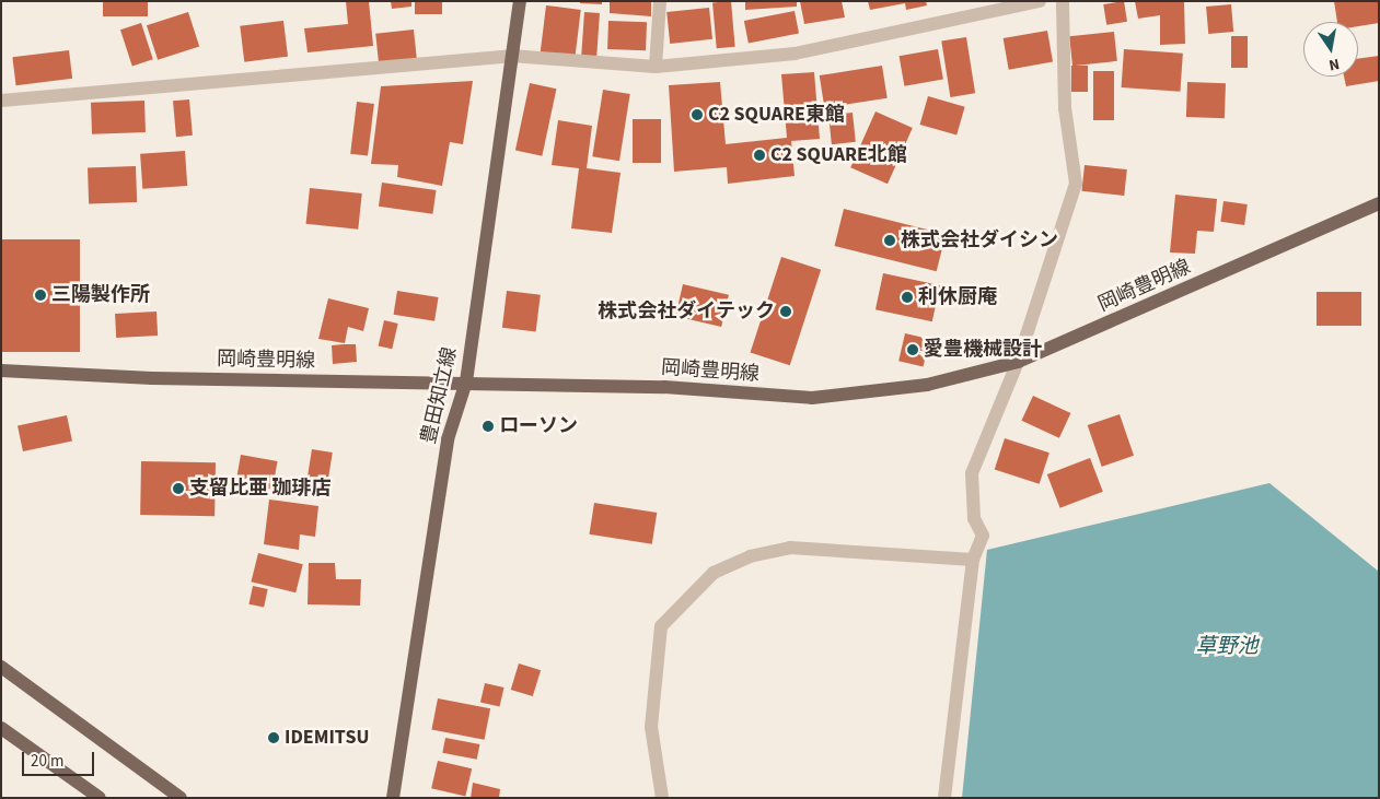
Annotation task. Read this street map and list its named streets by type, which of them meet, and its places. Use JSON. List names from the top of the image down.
{
  "streets": {
    "main road": ["岡崎豊明線", "豊田知立線"]
  },
  "crossings": [
    ["岡崎豊明線", "豊田知立線"]
  ],
  "water": ["草野池"],
  "places": [
    "C2 SQUARE東館",
    "C2 SQUARE北館",
    "株式会社ダイシン",
    "三陽製作所",
    "利休厨庵",
    "株式会社ダイテック",
    "愛豊機械設計",
    "ローソン",
    "支留比亜 珈琲店",
    "IDEMITSU"
  ],
  "scale_bar": "20 m",
  "north": "bottom"
}
